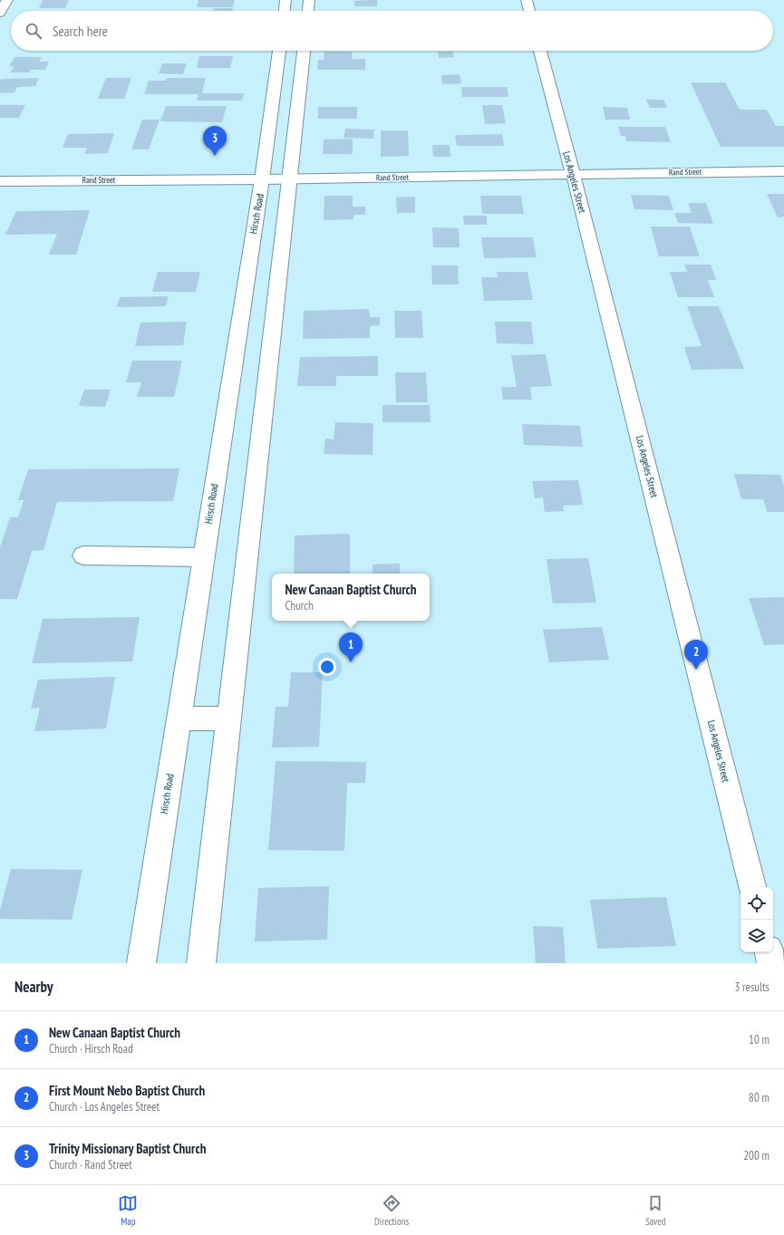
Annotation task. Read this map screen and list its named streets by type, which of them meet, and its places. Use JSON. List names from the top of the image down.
{
  "streets": {
    "main road": ["Rand Street", "Los Angeles Street", "Hirsch Road"]
  },
  "crossings": [
    ["Rand Street", "Los Angeles Street"],
    ["Rand Street", "Hirsch Road"]
  ],
  "page": {
    "search": "Search here",
    "pins": ["3", "1", "2"],
    "popup": ["New Canaan Baptist Church", "Church"],
    "heading": ["Nearby", "3 results"],
    "list": [
      {
        "mark": "1",
        "name": "New Canaan Baptist Church",
        "note": "Church · Hirsch Road",
        "value": "10 m"
      },
      {
        "mark": "2",
        "name": "First Mount Nebo Baptist Church",
        "note": "Church · Los Angeles Street",
        "value": "80 m"
      },
      {
        "mark": "3",
        "name": "Trinity Missionary Baptist Church",
        "note": "Church · Rand Street",
        "value": "200 m"
      }
    ],
    "nav": ["Map", "Directions", "Saved"]
  }
}
